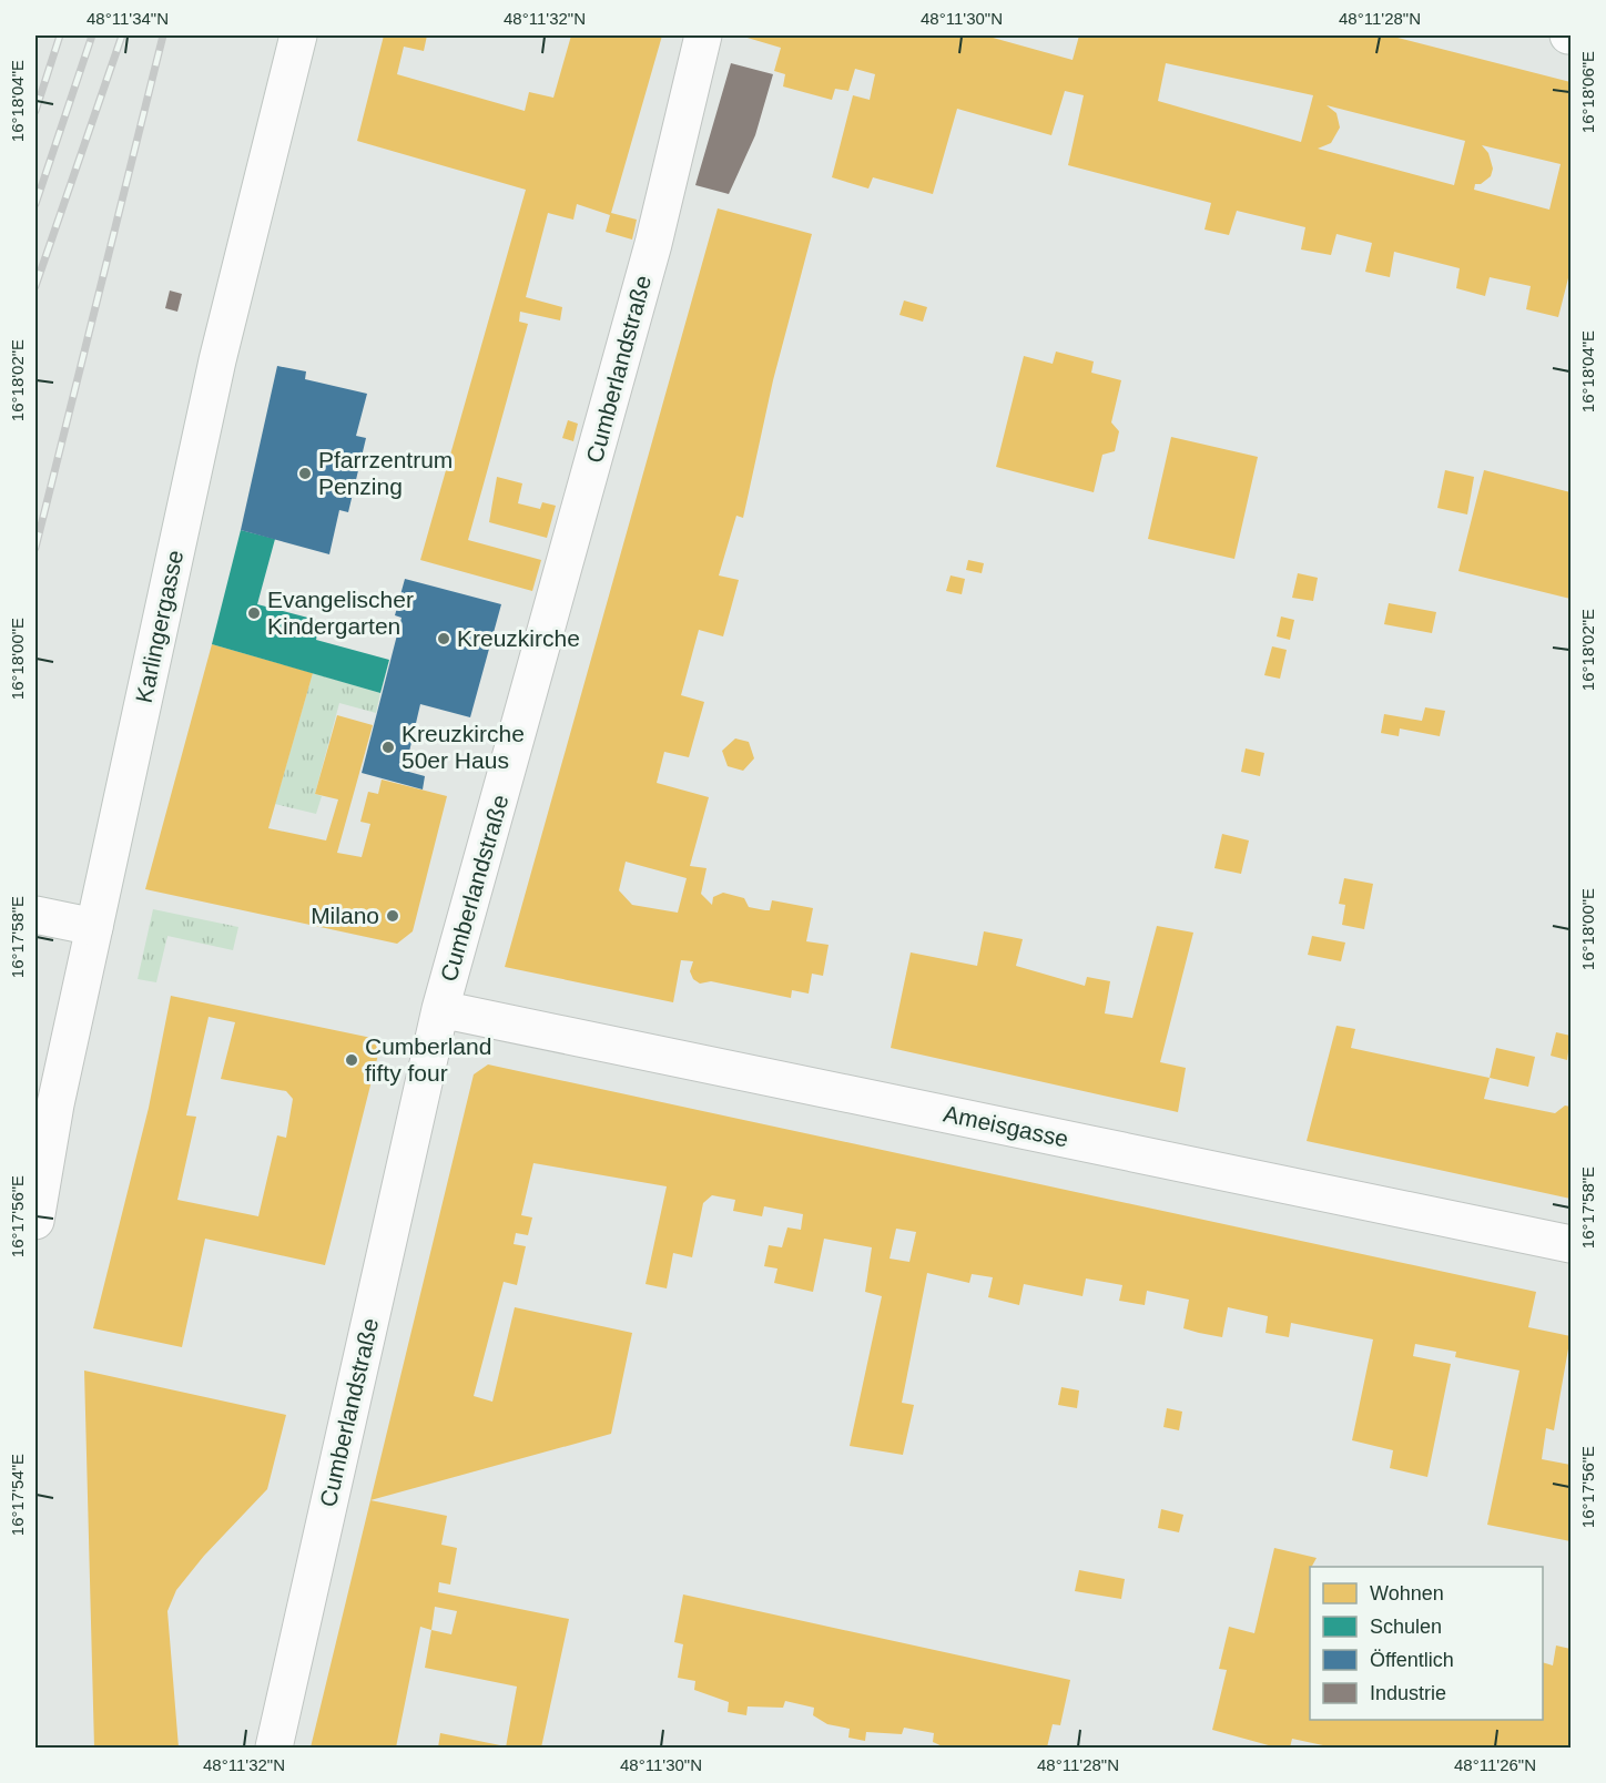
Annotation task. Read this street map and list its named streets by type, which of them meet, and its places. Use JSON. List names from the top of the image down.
{
  "streets": {
    "street": ["Cumberlandstraße", "Karlingergasse", "Ameisgasse"]
  },
  "crossings": [
    ["Cumberlandstraße", "Ameisgasse"]
  ],
  "places": [
    "Pfarrzentrum Penzing",
    "Evangelischer Kindergarten",
    "Kreuzkirche",
    "Kreuzkirche 50er Haus",
    "Milano",
    "Cumberland fifty four"
  ],
  "legend": [
    "Wohnen",
    "Schulen",
    "Öffentlich",
    "Industrie"
  ],
  "coordinates": [
    "48°11'34\"N",
    "48°11'32\"N",
    "48°11'30\"N",
    "48°11'28\"N",
    "16°18'06\"E",
    "16°18'04\"E",
    "16°18'02\"E",
    "16°18'00\"E",
    "16°17'58\"E",
    "16°17'56\"E",
    "16°17'54\"E",
    "48°11'26\"N"
  ]
}
